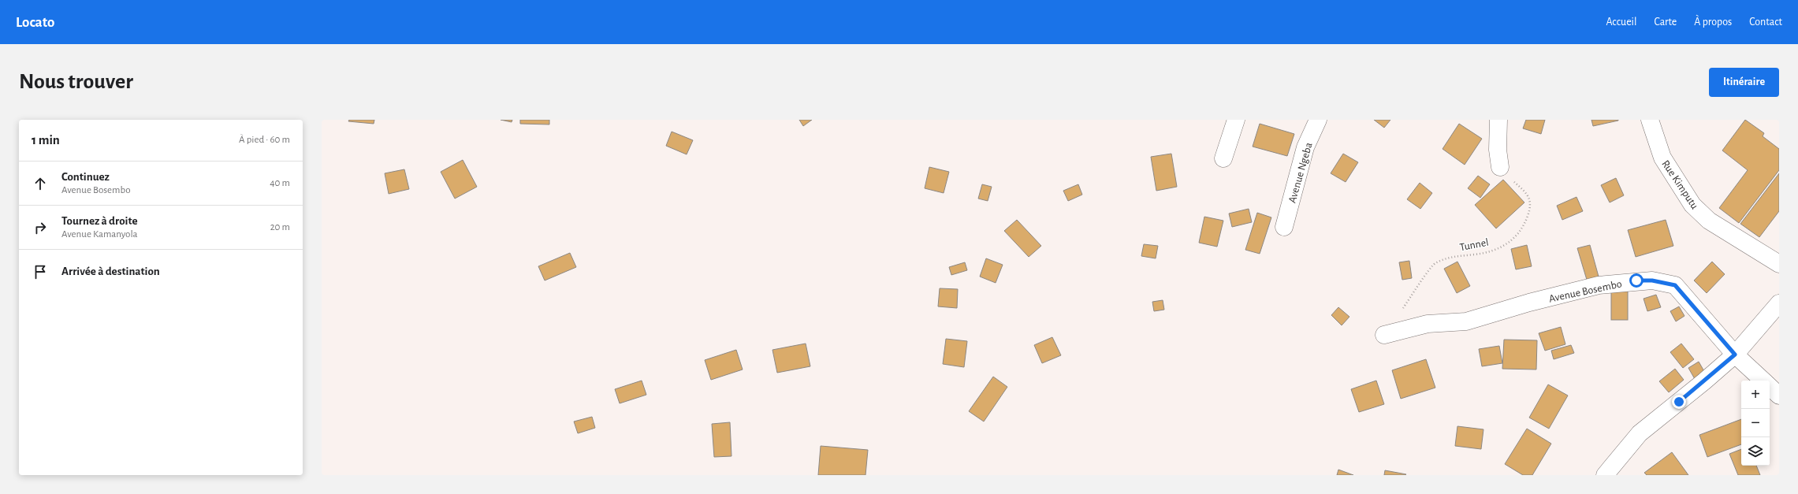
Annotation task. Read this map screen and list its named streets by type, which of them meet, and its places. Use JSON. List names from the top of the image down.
{
  "streets": {
    "street": ["Avenue Ngeba", "Rue Kimputu", "Avenue Bosembo"],
    "path": ["Tunnel"]
  },
  "crossings": [
    ["Tunnel", "Avenue Bosembo"]
  ],
  "page": {
    "header": "Locato",
    "nav": [
      "Accueil",
      "Carte",
      "À propos",
      "Contact"
    ],
    "buttons": "Itinéraire",
    "title": "Nous trouver",
    "heading": ["1 min", "À pied · 60 m"],
    "list": [
      ["Continuez", "Avenue Bosembo", "40 m"],
      ["Tournez à droite", "Avenue Kamanyola", "20 m"],
      "Arrivée à destination"
    ],
    "map_buttons": ["+", "−"]
  }
}
